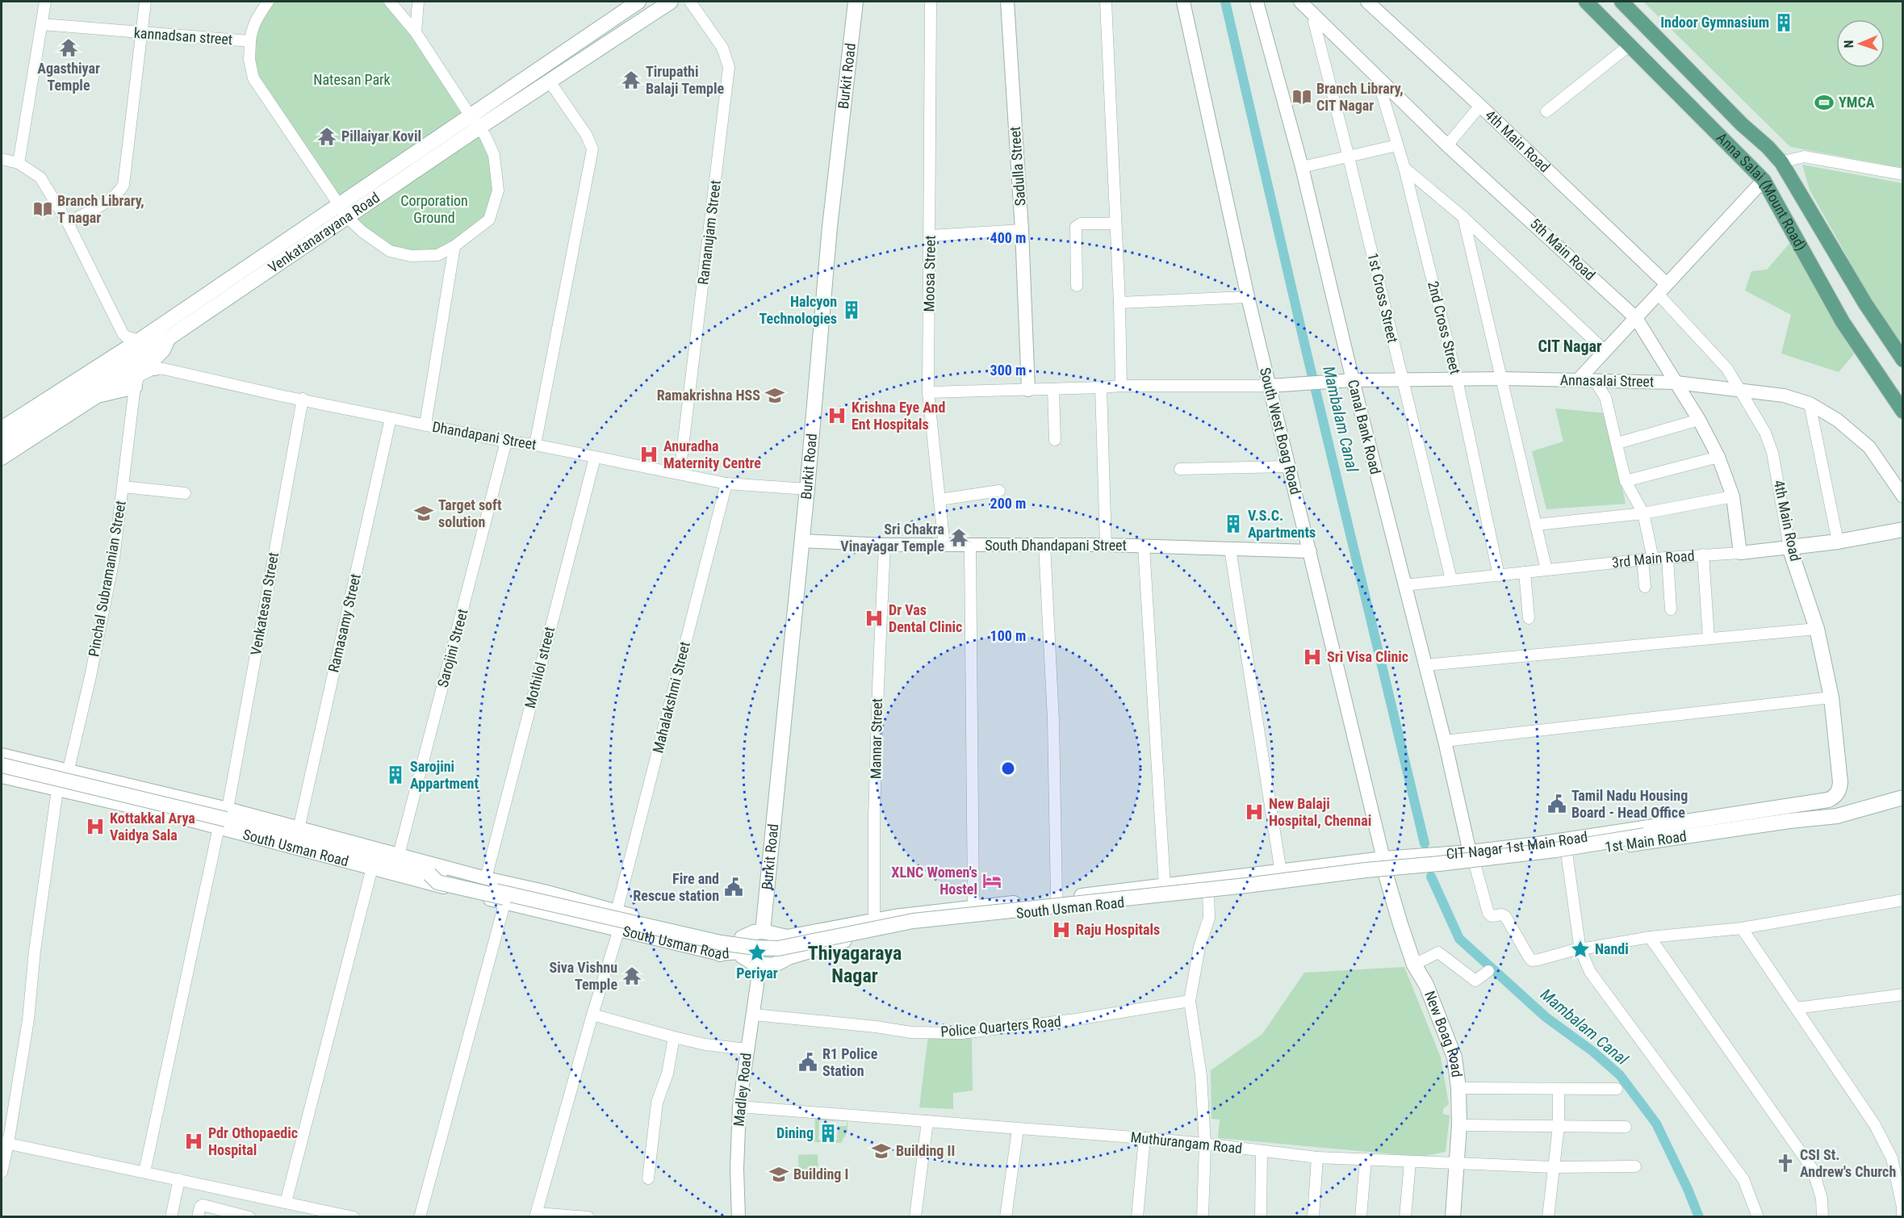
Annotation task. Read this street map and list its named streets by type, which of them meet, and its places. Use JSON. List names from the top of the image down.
{
  "streets": {
    "main road": [
      "Burkit Road",
      "4th Main Road",
      "Anna Salai (Mount Road)",
      "Venkatanarayana Road",
      "3rd Main Road",
      "1st Main Road",
      "CIT Nagar 1st Main Road",
      "South Usman Road",
      "New Boag Road"
    ],
    "street": [
      "kannadsan street",
      "Sadulla Street",
      "Ramanujam Street",
      "5th Main Road",
      "Moosa Street",
      "1st Cross Street",
      "2nd Cross Street",
      "Annasalai Street",
      "Canal Bank Road",
      "South West Boag Road",
      "Dhandapani Street",
      "South Dhandapani Street",
      "Pinchal Subramanian Street",
      "Venkatesan Street",
      "Ramasamy Street",
      "Sarojini Street",
      "Mothilol street",
      "Mahalakshmi Street",
      "Mannar Street",
      "Police Quarters Road",
      "Madley Road",
      "Muthurangam Road"
    ]
  },
  "crossings": [
    ["kannadsan street", "Venkatanarayana Road"],
    ["Burkit Road", "Dhandapani Street"],
    ["Burkit Road", "South Dhandapani Street"],
    ["Burkit Road", "South Usman Road"],
    ["Burkit Road", "Madley Road"],
    ["4th Main Road", "Annasalai Street"],
    ["4th Main Road", "3rd Main Road"],
    ["4th Main Road", "1st Main Road"],
    ["4th Main Road", "South Usman Road"],
    ["Venkatanarayana Road", "Dhandapani Street"],
    ["Ramanujam Street", "Dhandapani Street"],
    ["5th Main Road", "1st Cross Street"],
    ["5th Main Road", "2nd Cross Street"],
    ["5th Main Road", "Annasalai Street"],
    ["5th Main Road", "3rd Main Road"],
    ["Moosa Street", "South Dhandapani Street"],
    ["1st Cross Street", "Annasalai Street"],
    ["1st Cross Street", "3rd Main Road"],
    ["2nd Cross Street", "Annasalai Street"],
    ["2nd Cross Street", "3rd Main Road"],
    ["Annasalai Street", "Canal Bank Road"],
    ["Annasalai Street", "South West Boag Road"],
    ["Canal Bank Road", "3rd Main Road"],
    ["Canal Bank Road", "CIT Nagar 1st Main Road"],
    ["South West Boag Road", "South Dhandapani Street"],
    ["South West Boag Road", "CIT Nagar 1st Main Road"],
    ["South West Boag Road", "South Usman Road"],
    ["South West Boag Road", "New Boag Road"],
    ["Dhandapani Street", "Venkatesan Street"],
    ["Dhandapani Street", "Ramasamy Street"],
    ["Dhandapani Street", "Sarojini Street"],
    ["Dhandapani Street", "Mothilol street"],
    ["Dhandapani Street", "Mahalakshmi Street"],
    ["South Dhandapani Street", "Mannar Street"],
    ["Pinchal Subramanian Street", "South Usman Road"],
    ["Venkatesan Street", "South Usman Road"],
    ["Ramasamy Street", "South Usman Road"],
    ["Sarojini Street", "South Usman Road"],
    ["Mothilol street", "South Usman Road"],
    ["Mahalakshmi Street", "South Usman Road"],
    ["Mannar Street", "South Usman Road"],
    ["1st Main Road", "CIT Nagar 1st Main Road"],
    ["1st Main Road", "South Usman Road"],
    ["1st Main Road", "New Boag Road"],
    ["CIT Nagar 1st Main Road", "South Usman Road"],
    ["CIT Nagar 1st Main Road", "New Boag Road"],
    ["South Usman Road", "New Boag Road"],
    ["South Usman Road", "Madley Road"],
    ["Police Quarters Road", "Madley Road"],
    ["New Boag Road", "Muthurangam Road"],
    ["Madley Road", "Muthurangam Road"]
  ],
  "districts": ["CIT Nagar", "Thiyagaraya Nagar"],
  "water": ["Mambalam Canal"],
  "parks": ["Natesan Park", "Corporation Ground"],
  "places": {
    "building": [
      "Indoor Gymnasium",
      "Halcyon Technologies",
      "V.S.C. Apartments",
      "Sarojini Appartment",
      "Dining"
    ],
    "temple": [
      "Agasthiyar Temple",
      "Tirupathi Balaji Temple",
      "Pillaiyar Kovil",
      "Sri Chakra Vinayagar Temple",
      "Siva Vishnu Temple"
    ],
    "library": ["Branch Library, CIT Nagar", "Branch Library, T nagar"],
    "sports": ["YMCA"],
    "school or university": [
      "Ramakrishna HSS",
      "Target soft solution",
      "Building II",
      "Building I"
    ],
    "hospital": [
      "Krishna Eye And Ent Hospitals",
      "Anuradha Maternity Centre",
      "Dr Vas Dental Clinic",
      "Sri Visa Clinic",
      "New Balaji Hospital, Chennai",
      "Kottakkal Arya Vaidya Sala",
      "Raju Hospitals",
      "Pdr Othopaedic Hospital"
    ],
    "public building": ["Tamil Nadu Housing Board - Head Office", "Fire and Rescue station", "R1 Police Station"],
    "hotel": ["XLNC Women's Hostel"],
    "place": ["Nandi", "Periyar"],
    "church": ["CSI St. Andrew's Church"]
  },
  "north": "left",
  "rings": [
    "400 m",
    "300 m",
    "200 m",
    "100 m"
  ]
}
